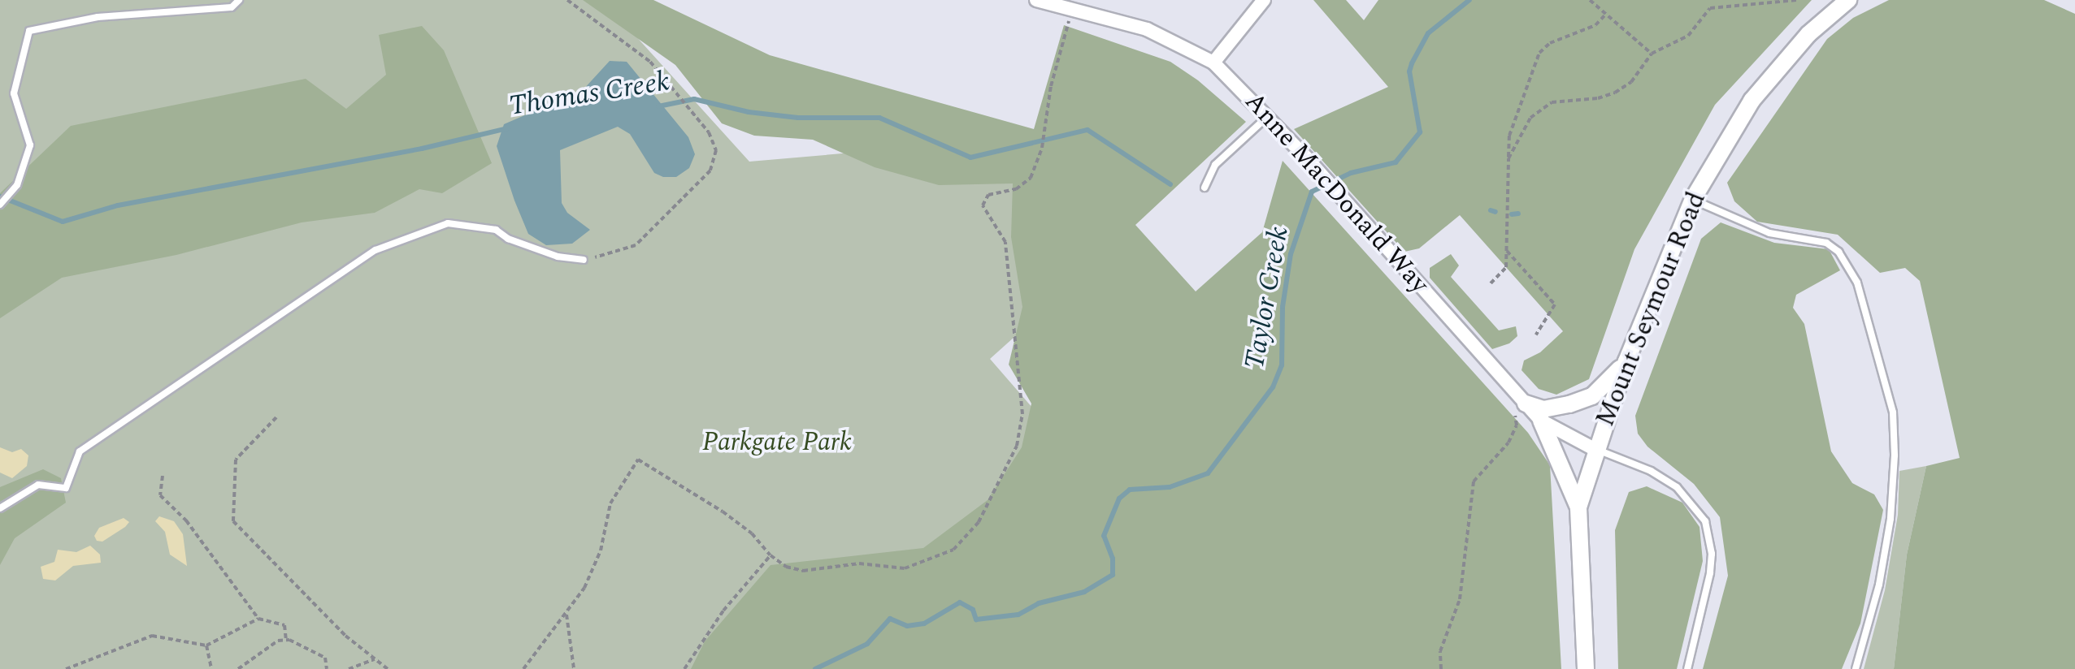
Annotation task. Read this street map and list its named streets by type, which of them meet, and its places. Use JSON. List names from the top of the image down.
{
  "streets": {
    "street": ["Anne MacDonald Way", "Mount Seymour Road"]
  },
  "crossings": [
    ["Anne MacDonald Way", "Mount Seymour Road"]
  ],
  "water": ["Thomas Creek", "Taylor Creek"],
  "parks": ["Parkgate Park"]
}
